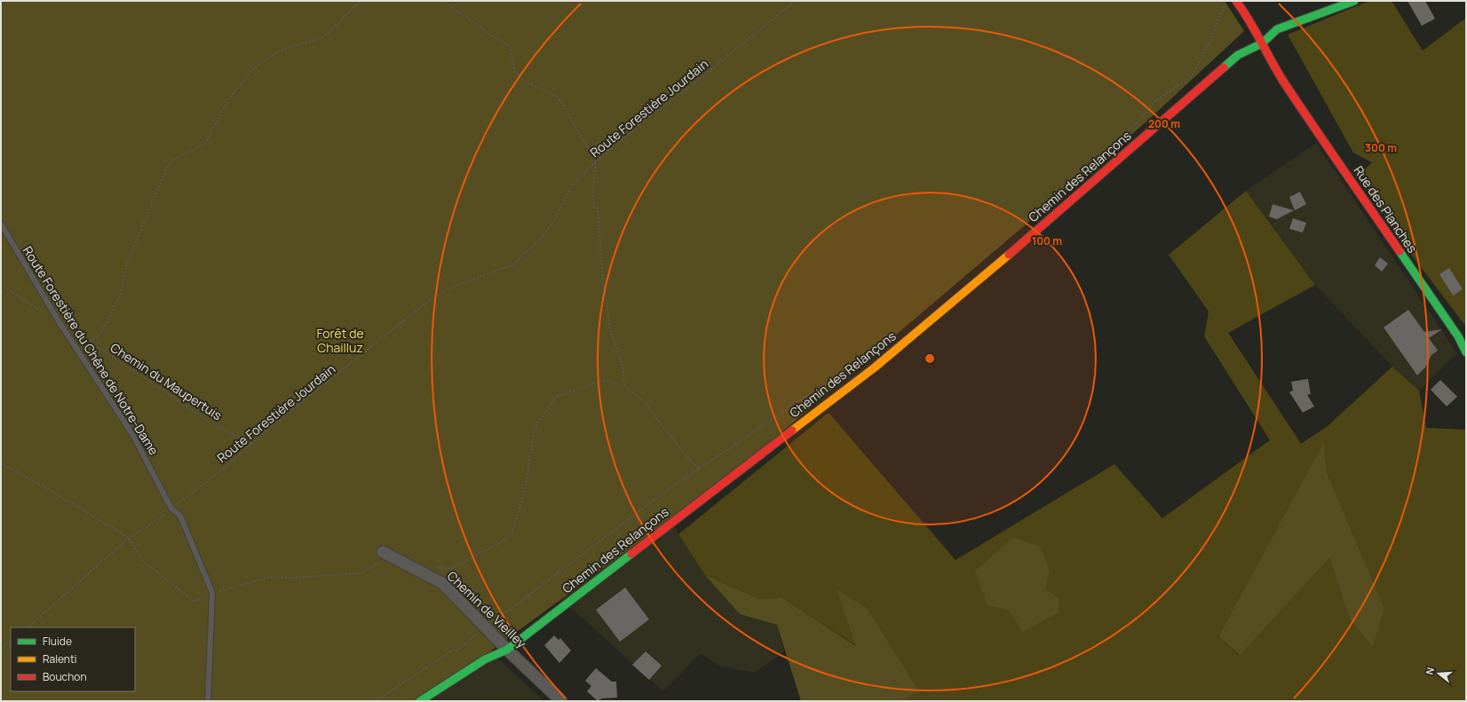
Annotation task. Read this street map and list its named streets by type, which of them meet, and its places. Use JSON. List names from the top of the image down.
{
  "streets": {
    "street": ["Chemin des Relançons", "Rue des Planches", "Chemin de Vieilley"],
    "lane": ["Route Forestière du Chêne de Notre-Dame"],
    "path": ["Route Forestière Jourdain", "Chemin du Maupertuis"]
  },
  "crossings": [
    ["Route Forestière Jourdain", "Route Forestière du Chêne de Notre-Dame"],
    ["Route Forestière Jourdain", "Chemin du Maupertuis"],
    ["Chemin des Relançons", "Rue des Planches"],
    ["Chemin des Relançons", "Chemin de Vieilley"]
  ],
  "parks": ["Forêt de Chailluz"],
  "legend": ["Fluide", "Ralenti", "Bouchon"],
  "north": "left",
  "rings": ["200 m", "300 m", "100 m"]
}
